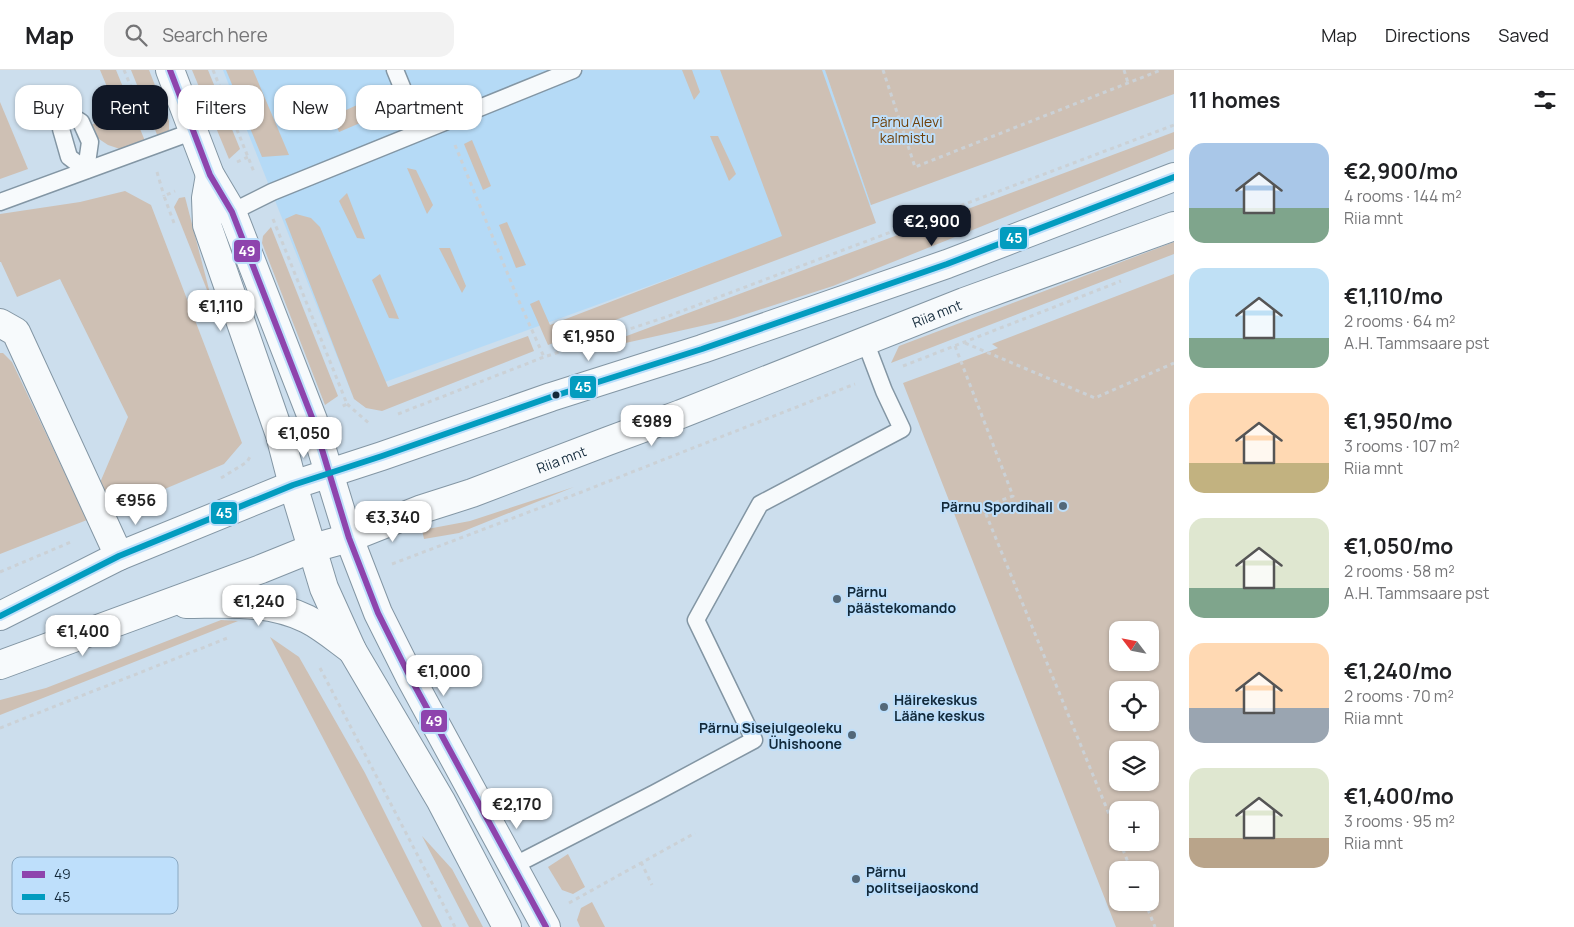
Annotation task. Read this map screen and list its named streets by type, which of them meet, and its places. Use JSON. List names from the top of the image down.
{
  "streets": {
    "main road": ["Riia mnt"]
  },
  "parks": ["Pärnu Alevi kalmistu"],
  "places": [
    "Pärnu Spordihall",
    "Pärnu päästekomando",
    "Häirekeskus Lääne keskus",
    "Pärnu Sisejulgeoleku Ühishoone",
    "Pärnu politseijaoskond"
  ],
  "lines": ["transit line 49", "transit line 45"],
  "legend": ["49", "45"],
  "north": "top left",
  "page": {
    "header": "Map",
    "search": "Search here",
    "nav": ["Map", "Directions", "Saved"],
    "heading": "11 homes",
    "chip": [
      "Buy",
      "Rent",
      "Filters",
      "New",
      "Apartment"
    ],
    "list": [
      {
        "name": "€2,900/mo",
        "note": "4 rooms · 144 m² · Riia mnt"
      },
      {
        "name": "€1,110/mo",
        "note": "2 rooms · 64 m² · A.H. Tammsaare pst"
      },
      {
        "name": "€1,950/mo",
        "note": "3 rooms · 107 m² · Riia mnt"
      },
      {
        "name": "€1,050/mo",
        "note": "2 rooms · 58 m² · A.H. Tammsaare pst"
      },
      {
        "name": "€1,240/mo",
        "note": "2 rooms · 70 m² · Riia mnt"
      },
      {
        "name": "€1,400/mo",
        "note": "3 rooms · 95 m² · Riia mnt"
      }
    ],
    "price": [
      "€2,900",
      "€1,110",
      "€1,950",
      "€989",
      "€1,050",
      "€956",
      "€3,340",
      "€1,240",
      "€1,400",
      "€1,000",
      "€2,170"
    ],
    "map_buttons": ["+", "−"]
  }
}
